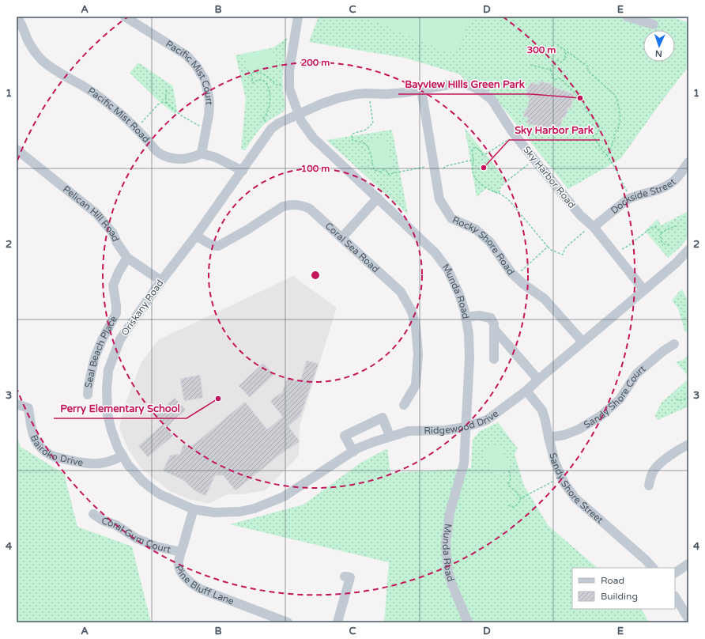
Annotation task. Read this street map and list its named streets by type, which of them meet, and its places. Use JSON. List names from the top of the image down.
{
  "streets": {
    "street": [
      "Pacific Mist Court",
      "Pacific Mist Road",
      "Sky Harbor Road",
      "Dockside Street",
      "Pelican Hill Road",
      "Rocky Shore Road",
      "Coral Sea Road",
      "Munda Road",
      "Oriskany Road",
      "Seal Beach Place",
      "Sandy Shore Court",
      "Ridgewood Drive",
      "Bairoko Drive",
      "Sandy Shore Street",
      "Coral Gum Court",
      "Pine Bluff Lane"
    ]
  },
  "crossings": [
    ["Pacific Mist Court", "Pacific Mist Road"],
    ["Sky Harbor Road", "Dockside Street"],
    ["Sky Harbor Road", "Rocky Shore Road"],
    ["Sky Harbor Road", "Munda Road"],
    ["Sky Harbor Road", "Oriskany Road"],
    ["Sky Harbor Road", "Ridgewood Drive"],
    ["Pelican Hill Road", "Oriskany Road"],
    ["Pelican Hill Road", "Seal Beach Place"],
    ["Rocky Shore Road", "Ridgewood Drive"],
    ["Coral Sea Road", "Oriskany Road"],
    ["Munda Road", "Oriskany Road"],
    ["Munda Road", "Ridgewood Drive"],
    ["Oriskany Road", "Ridgewood Drive"],
    ["Oriskany Road", "Bairoko Drive"],
    ["Oriskany Road", "Pine Bluff Lane"],
    ["Sandy Shore Court", "Sandy Shore Street"],
    ["Ridgewood Drive", "Sandy Shore Street"],
    ["Ridgewood Drive", "Pine Bluff Lane"],
    ["Coral Gum Court", "Pine Bluff Lane"]
  ],
  "places": ["Bayview Hills Green Park", "Sky Harbor Park", "Perry Elementary School"],
  "legend": ["Road", "Building"],
  "north": "bottom",
  "grid": {
    "columns": [
      "A",
      "B",
      "C",
      "D",
      "E"
    ],
    "rows": [
      "1",
      "2",
      "3",
      "4"
    ]
  },
  "rings": ["300 m", "200 m", "100 m"]
}
